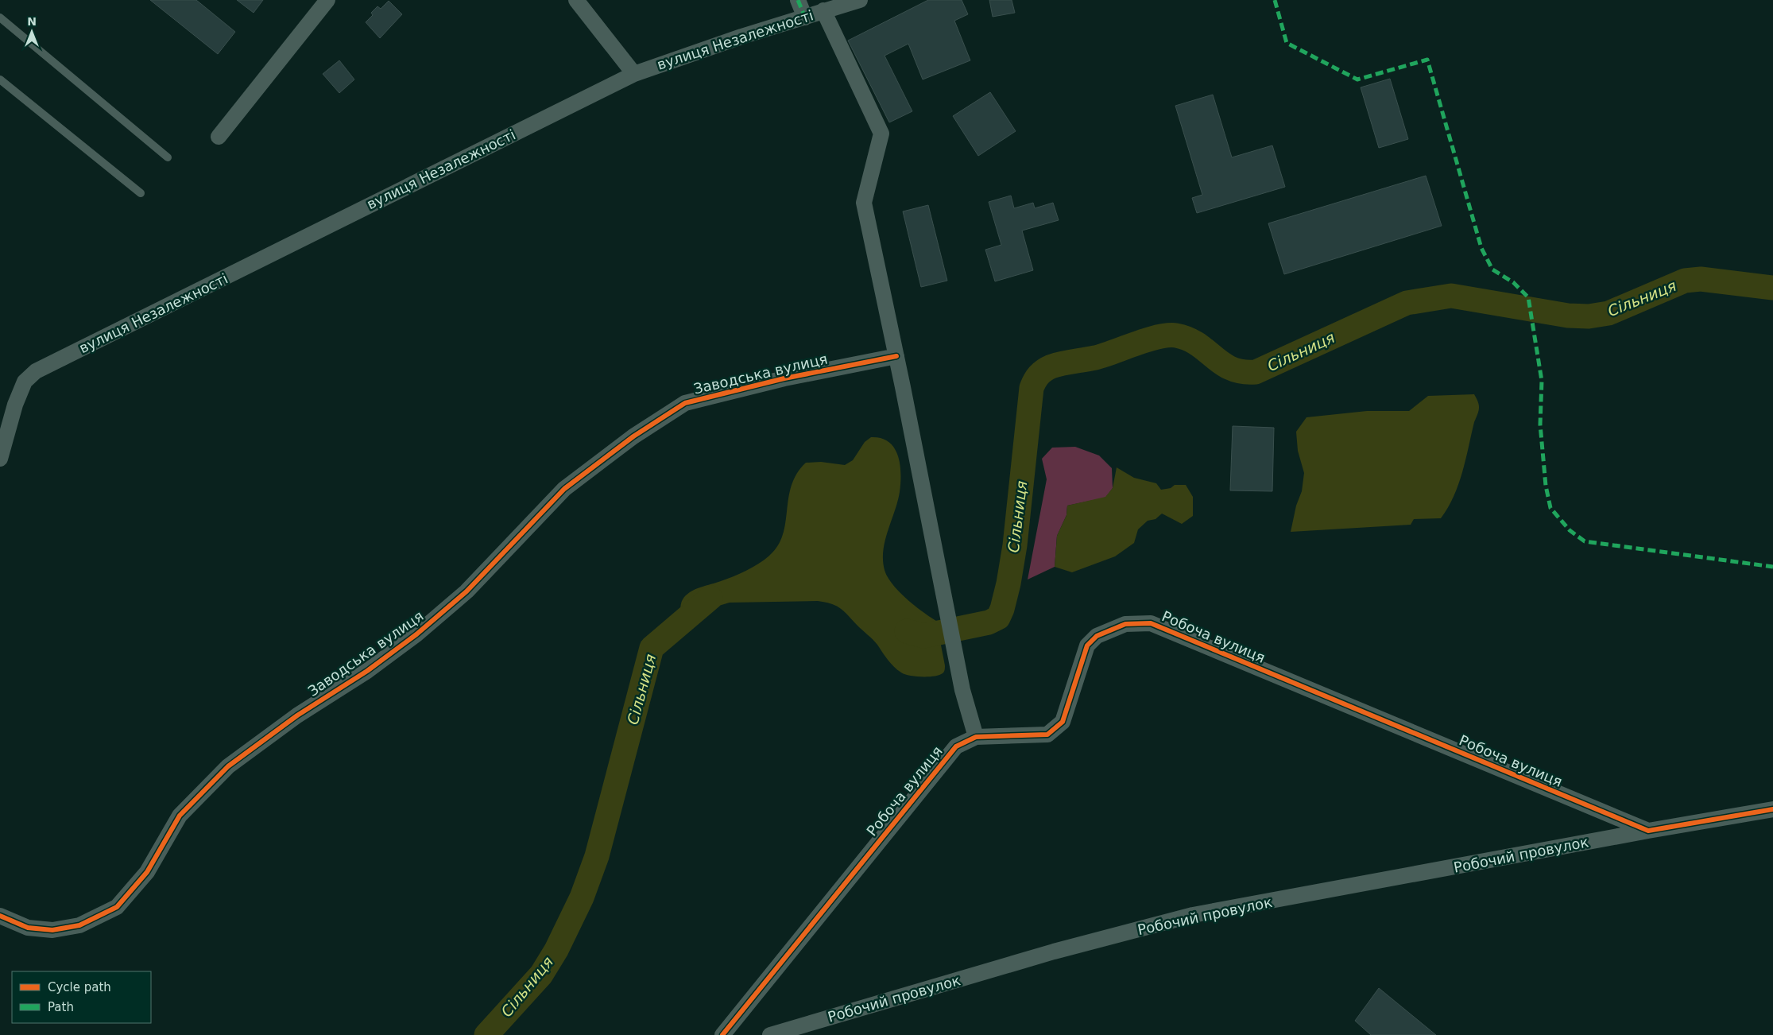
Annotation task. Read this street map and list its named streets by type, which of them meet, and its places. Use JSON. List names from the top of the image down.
{
  "streets": {
    "street": [
      "вулиця Незалежності",
      "Заводська вулиця",
      "Робоча вулиця",
      "Робочий провулок"
    ]
  },
  "crossings": [
    ["Робоча вулиця", "Робочий провулок"]
  ],
  "water": ["Сільниця"],
  "legend": ["Cycle path", "Path"],
  "north": "top"
}
